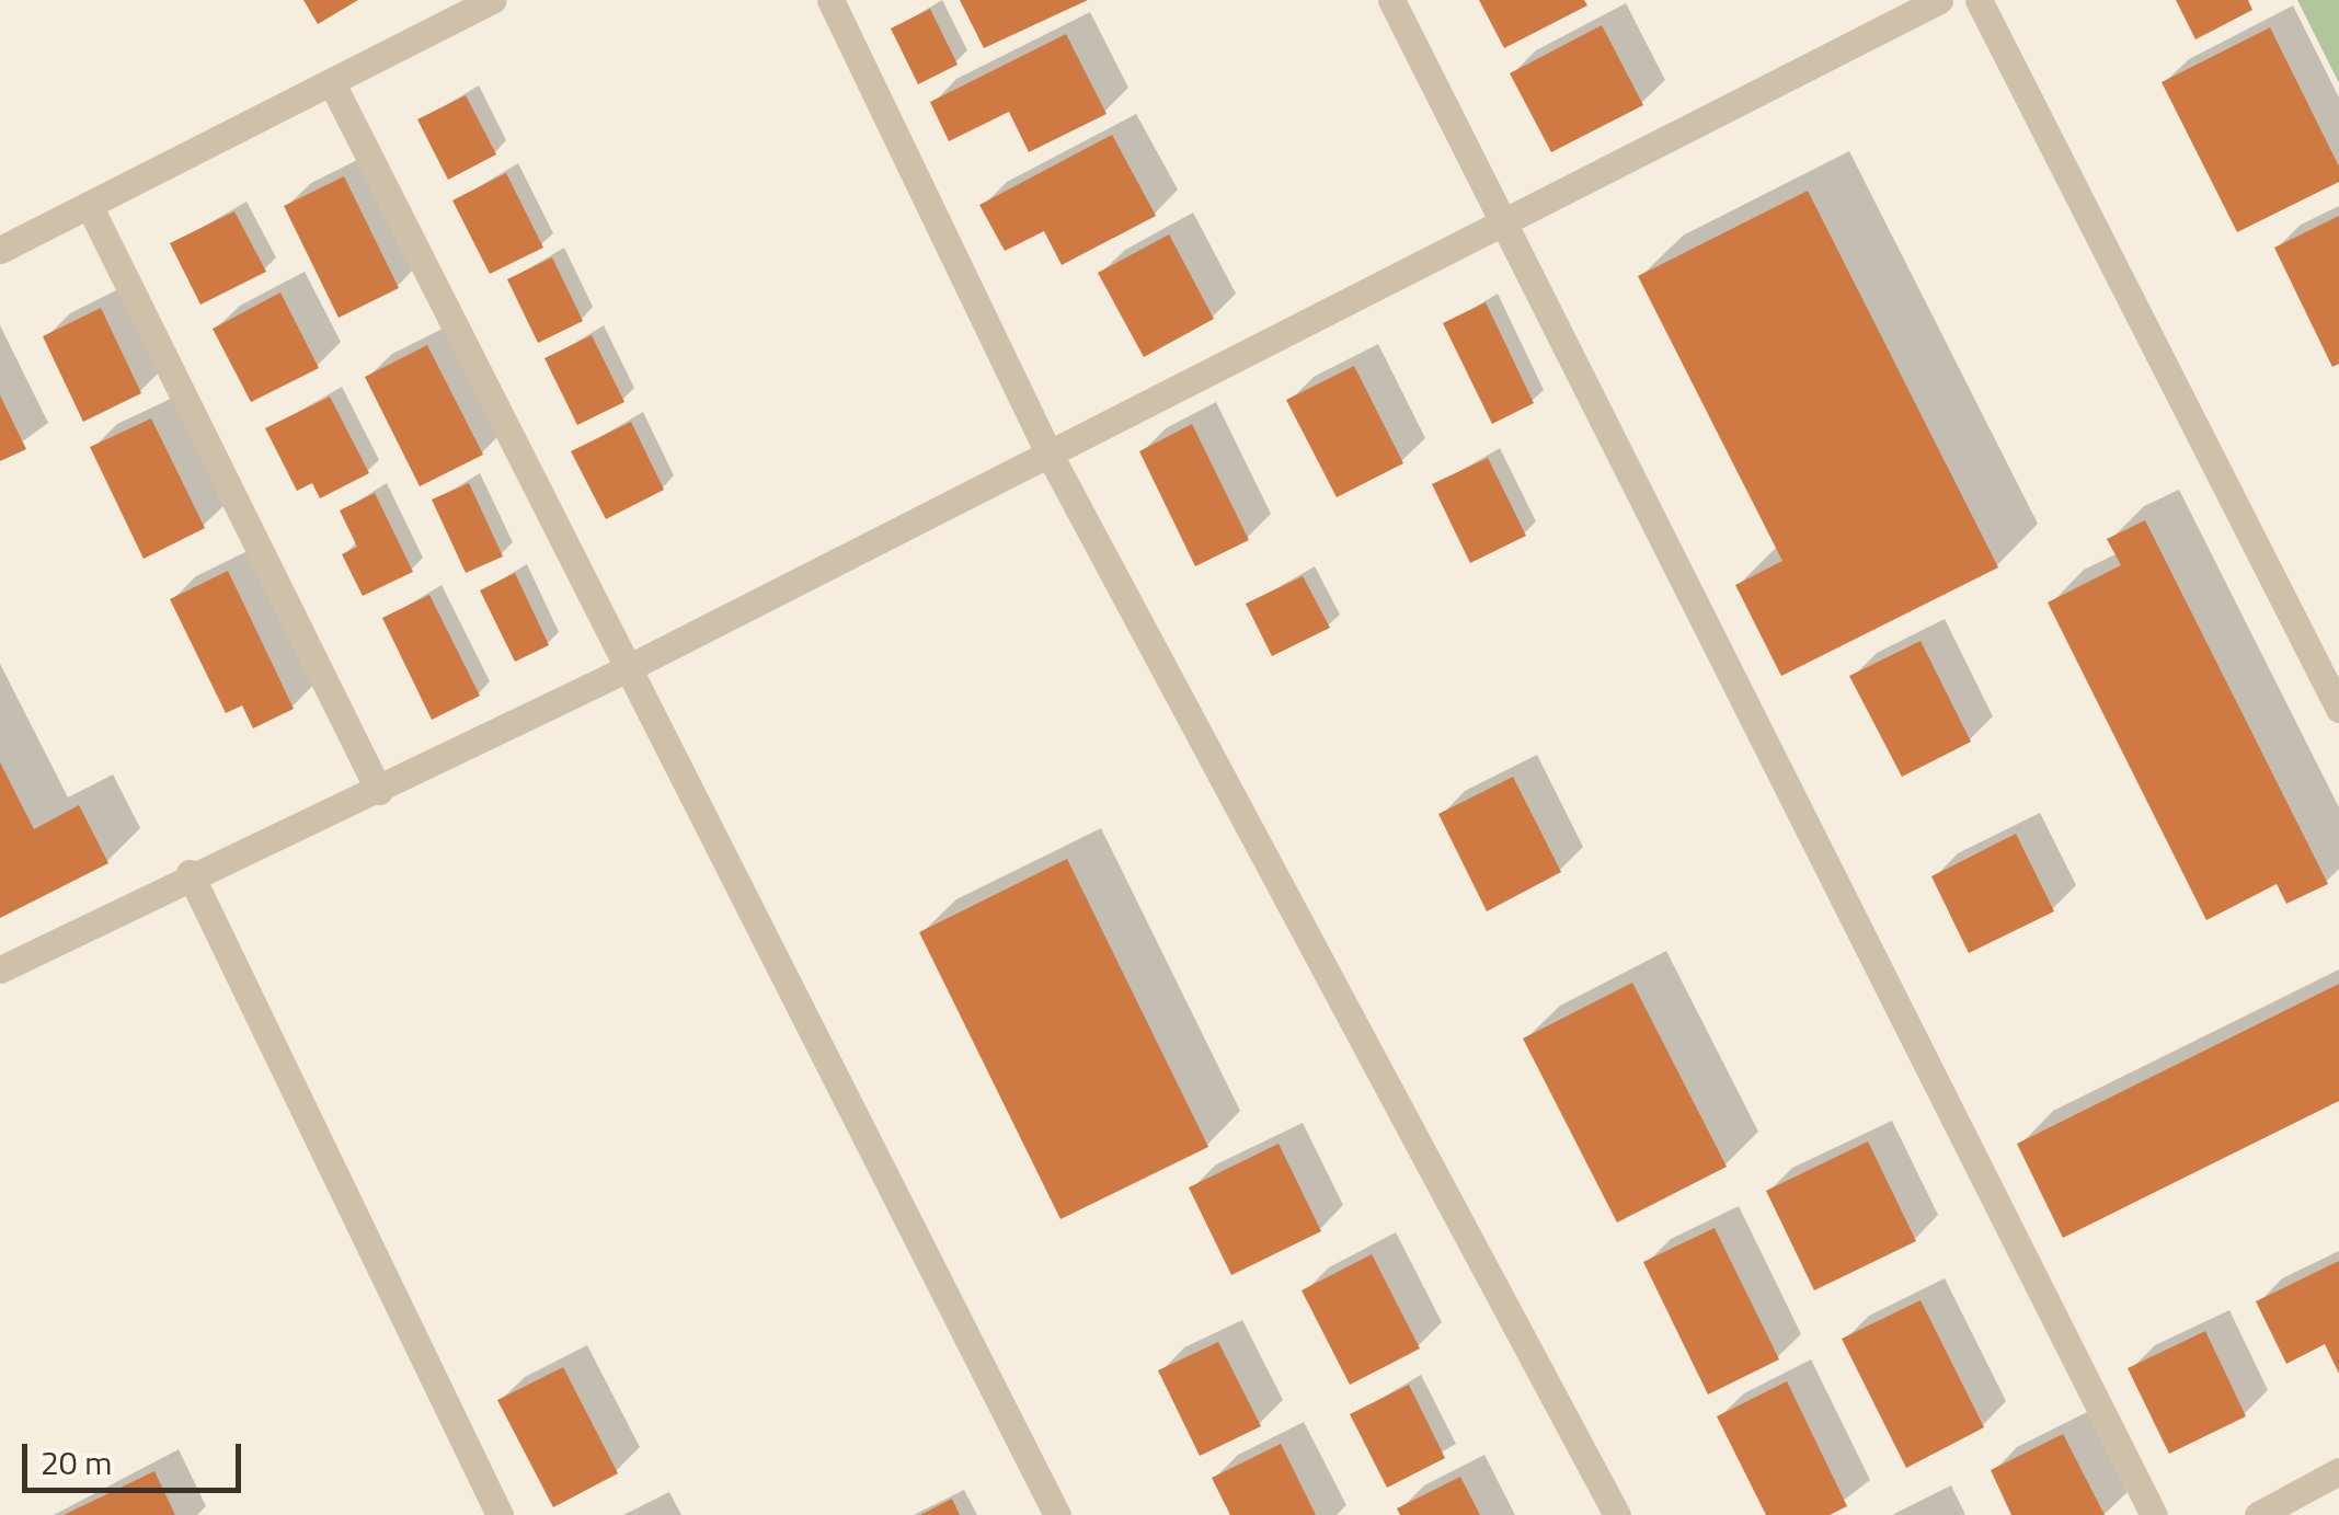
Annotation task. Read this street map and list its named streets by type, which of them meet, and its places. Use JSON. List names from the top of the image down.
{
  "scale_bar": "20 m"
}
